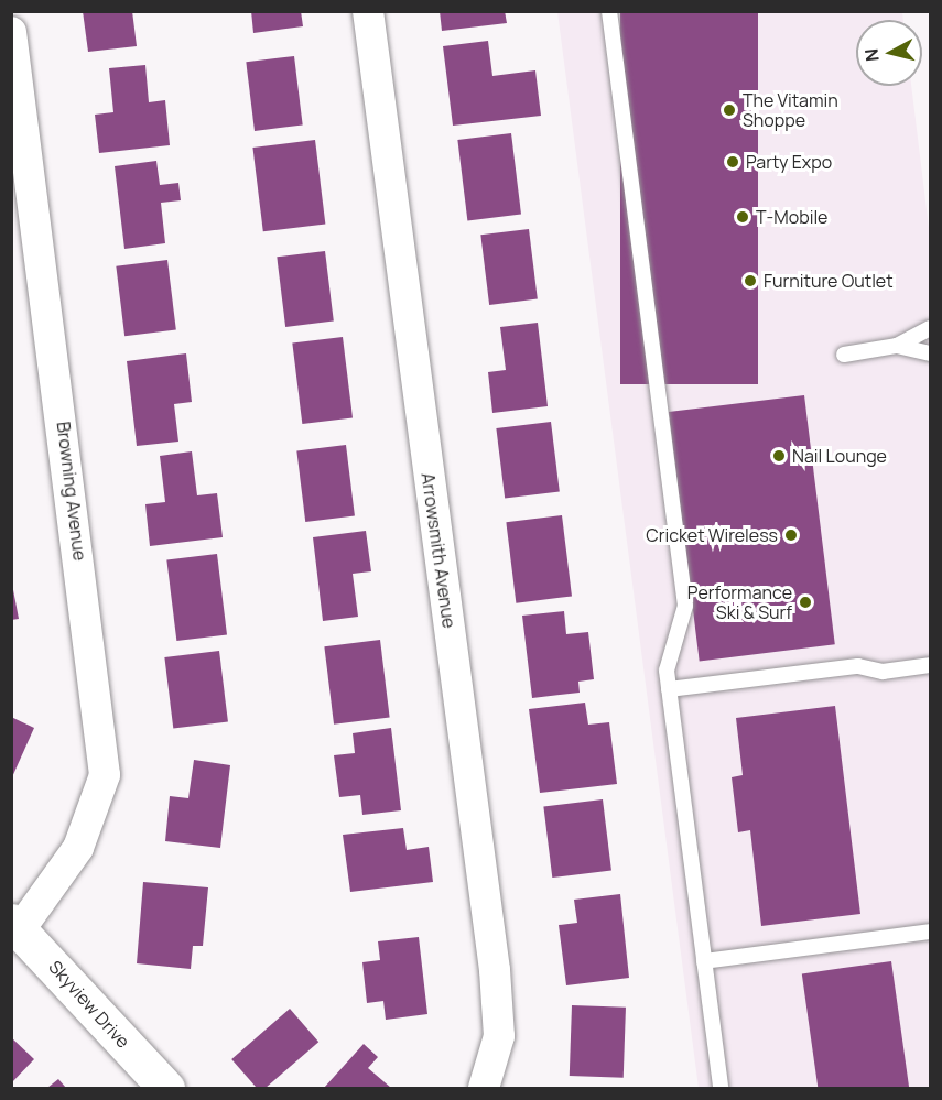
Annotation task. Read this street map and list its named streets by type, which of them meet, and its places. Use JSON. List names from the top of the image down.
{
  "streets": {
    "street": ["Browning Avenue", "Arrowsmith Avenue", "Skyview Drive"]
  },
  "crossings": [
    ["Browning Avenue", "Skyview Drive"]
  ],
  "places": [
    "The Vitamin Shoppe",
    "Party Expo",
    "T-Mobile",
    "Furniture Outlet",
    "Nail Lounge",
    "Cricket Wireless",
    "Performance Ski & Surf"
  ],
  "north": "left"
}
